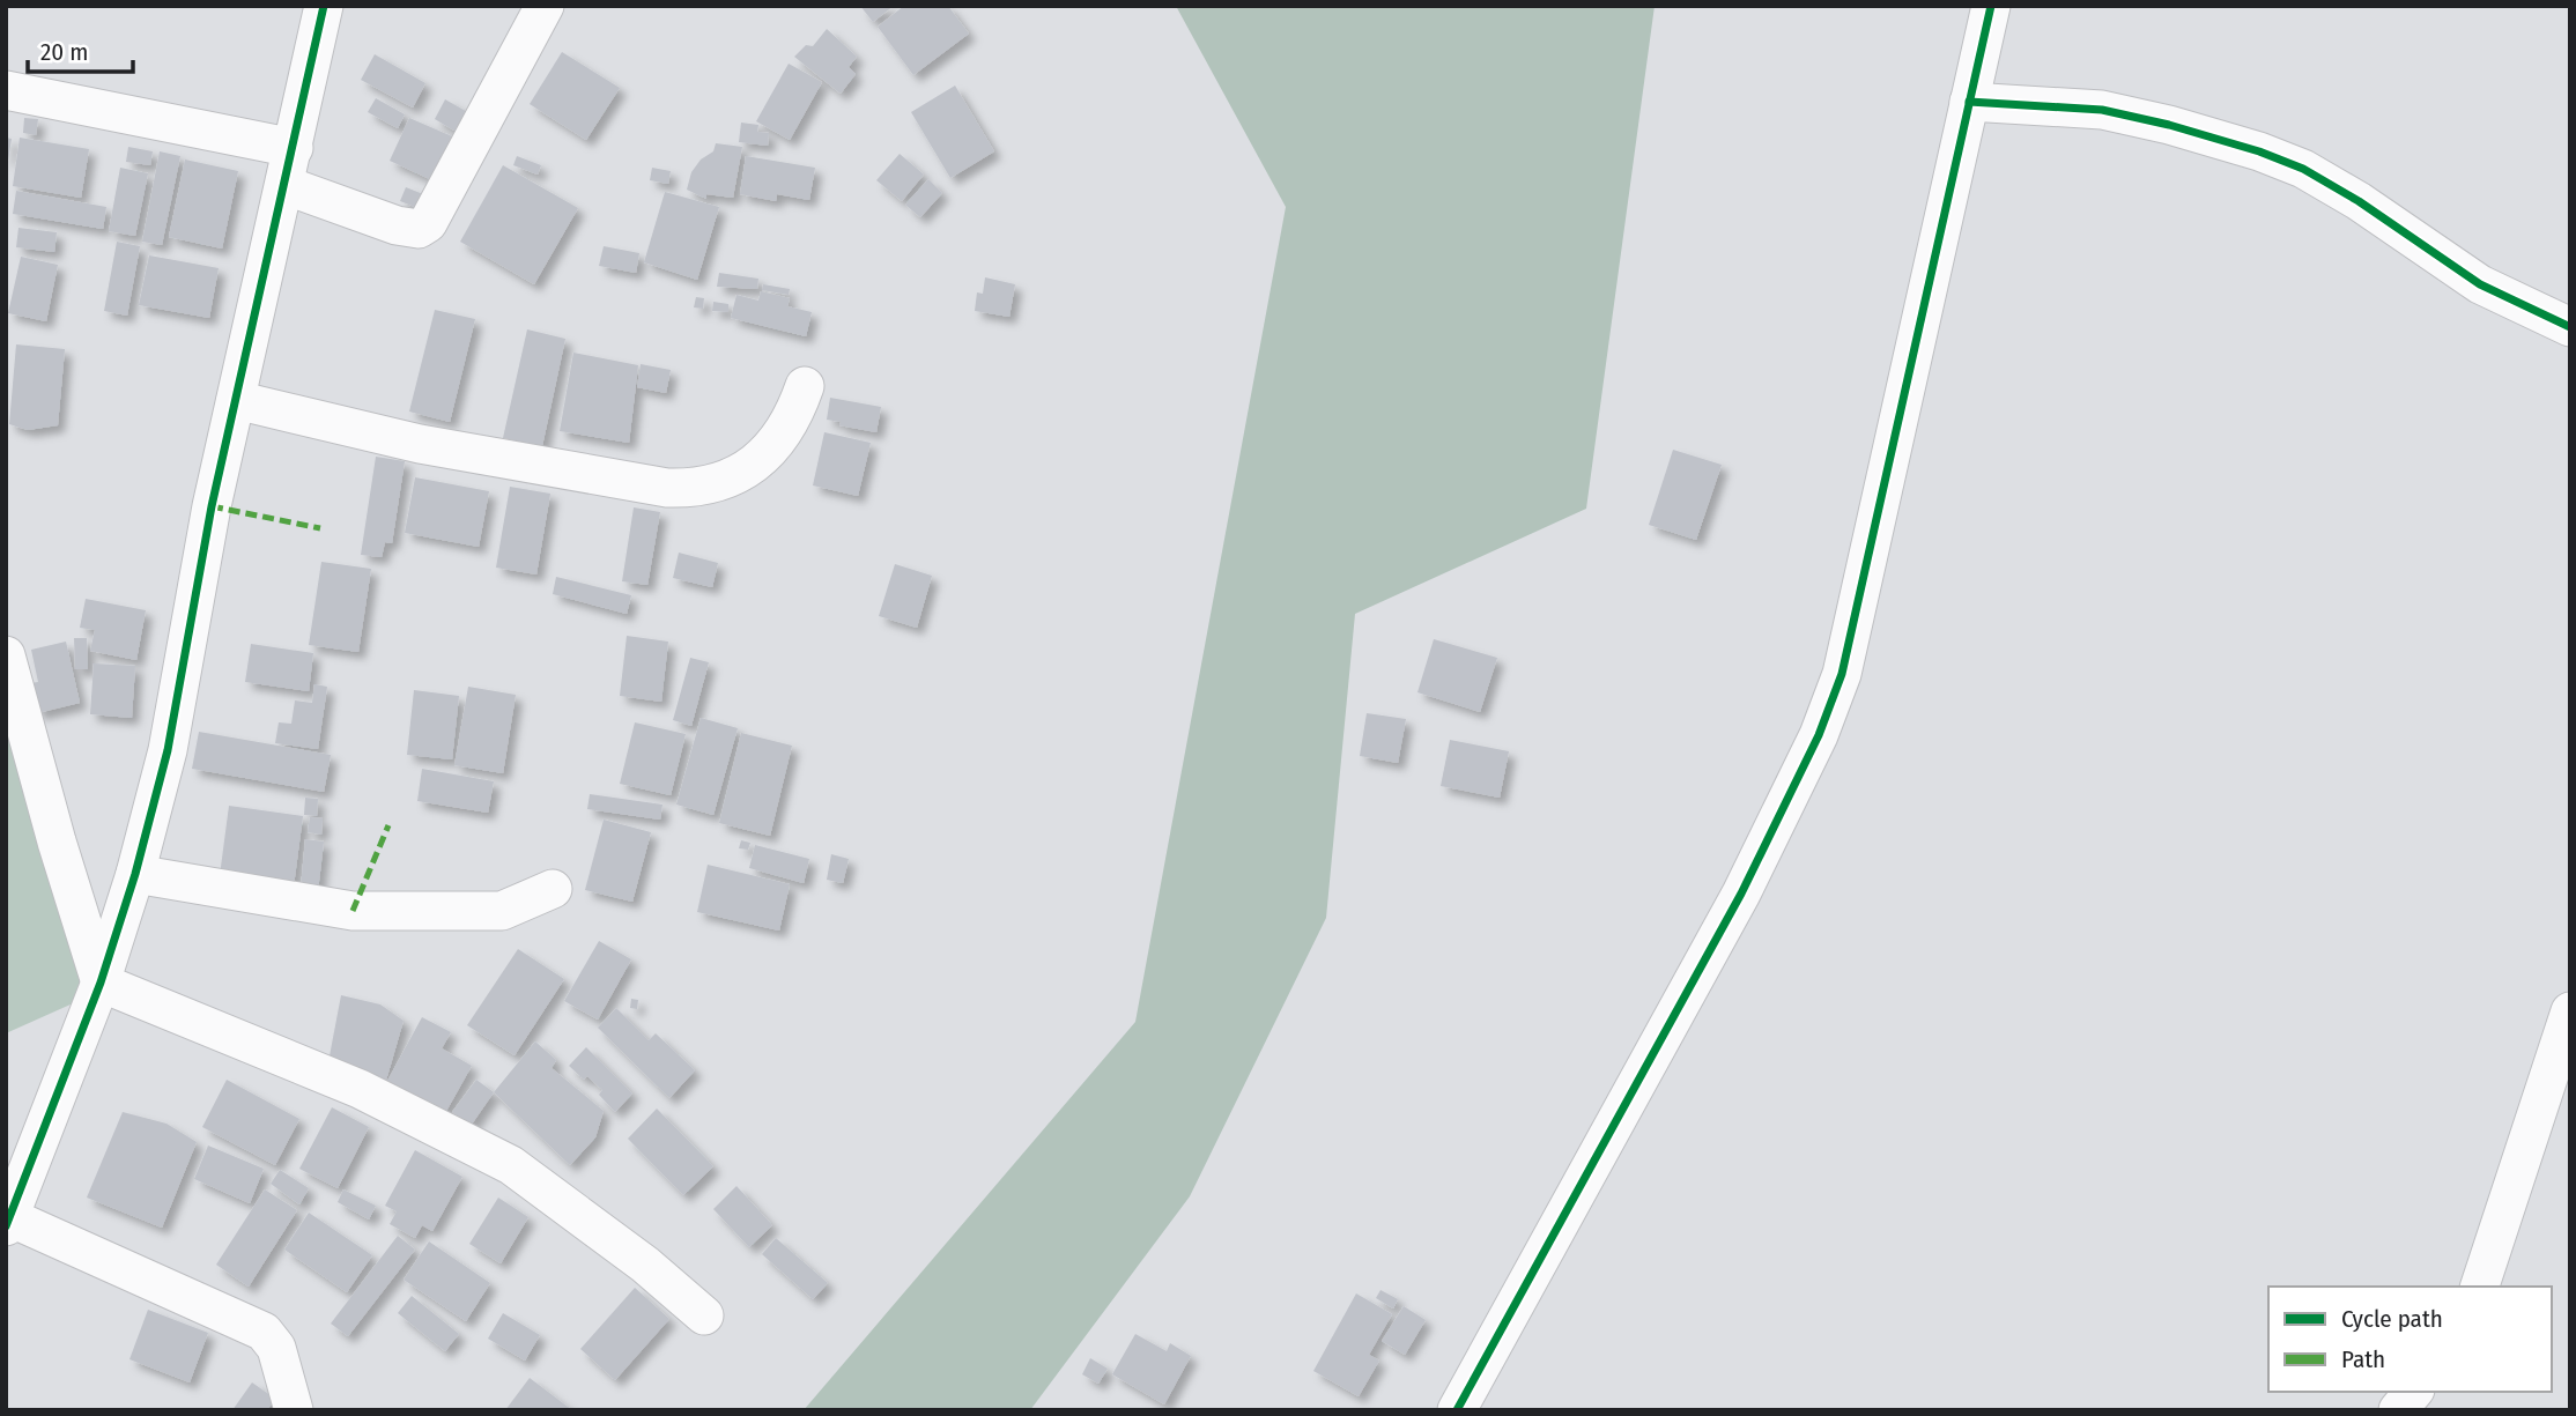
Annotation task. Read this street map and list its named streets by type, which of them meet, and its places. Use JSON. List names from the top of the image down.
{
  "legend": ["Cycle path", "Path"],
  "scale_bar": "20 m"
}
